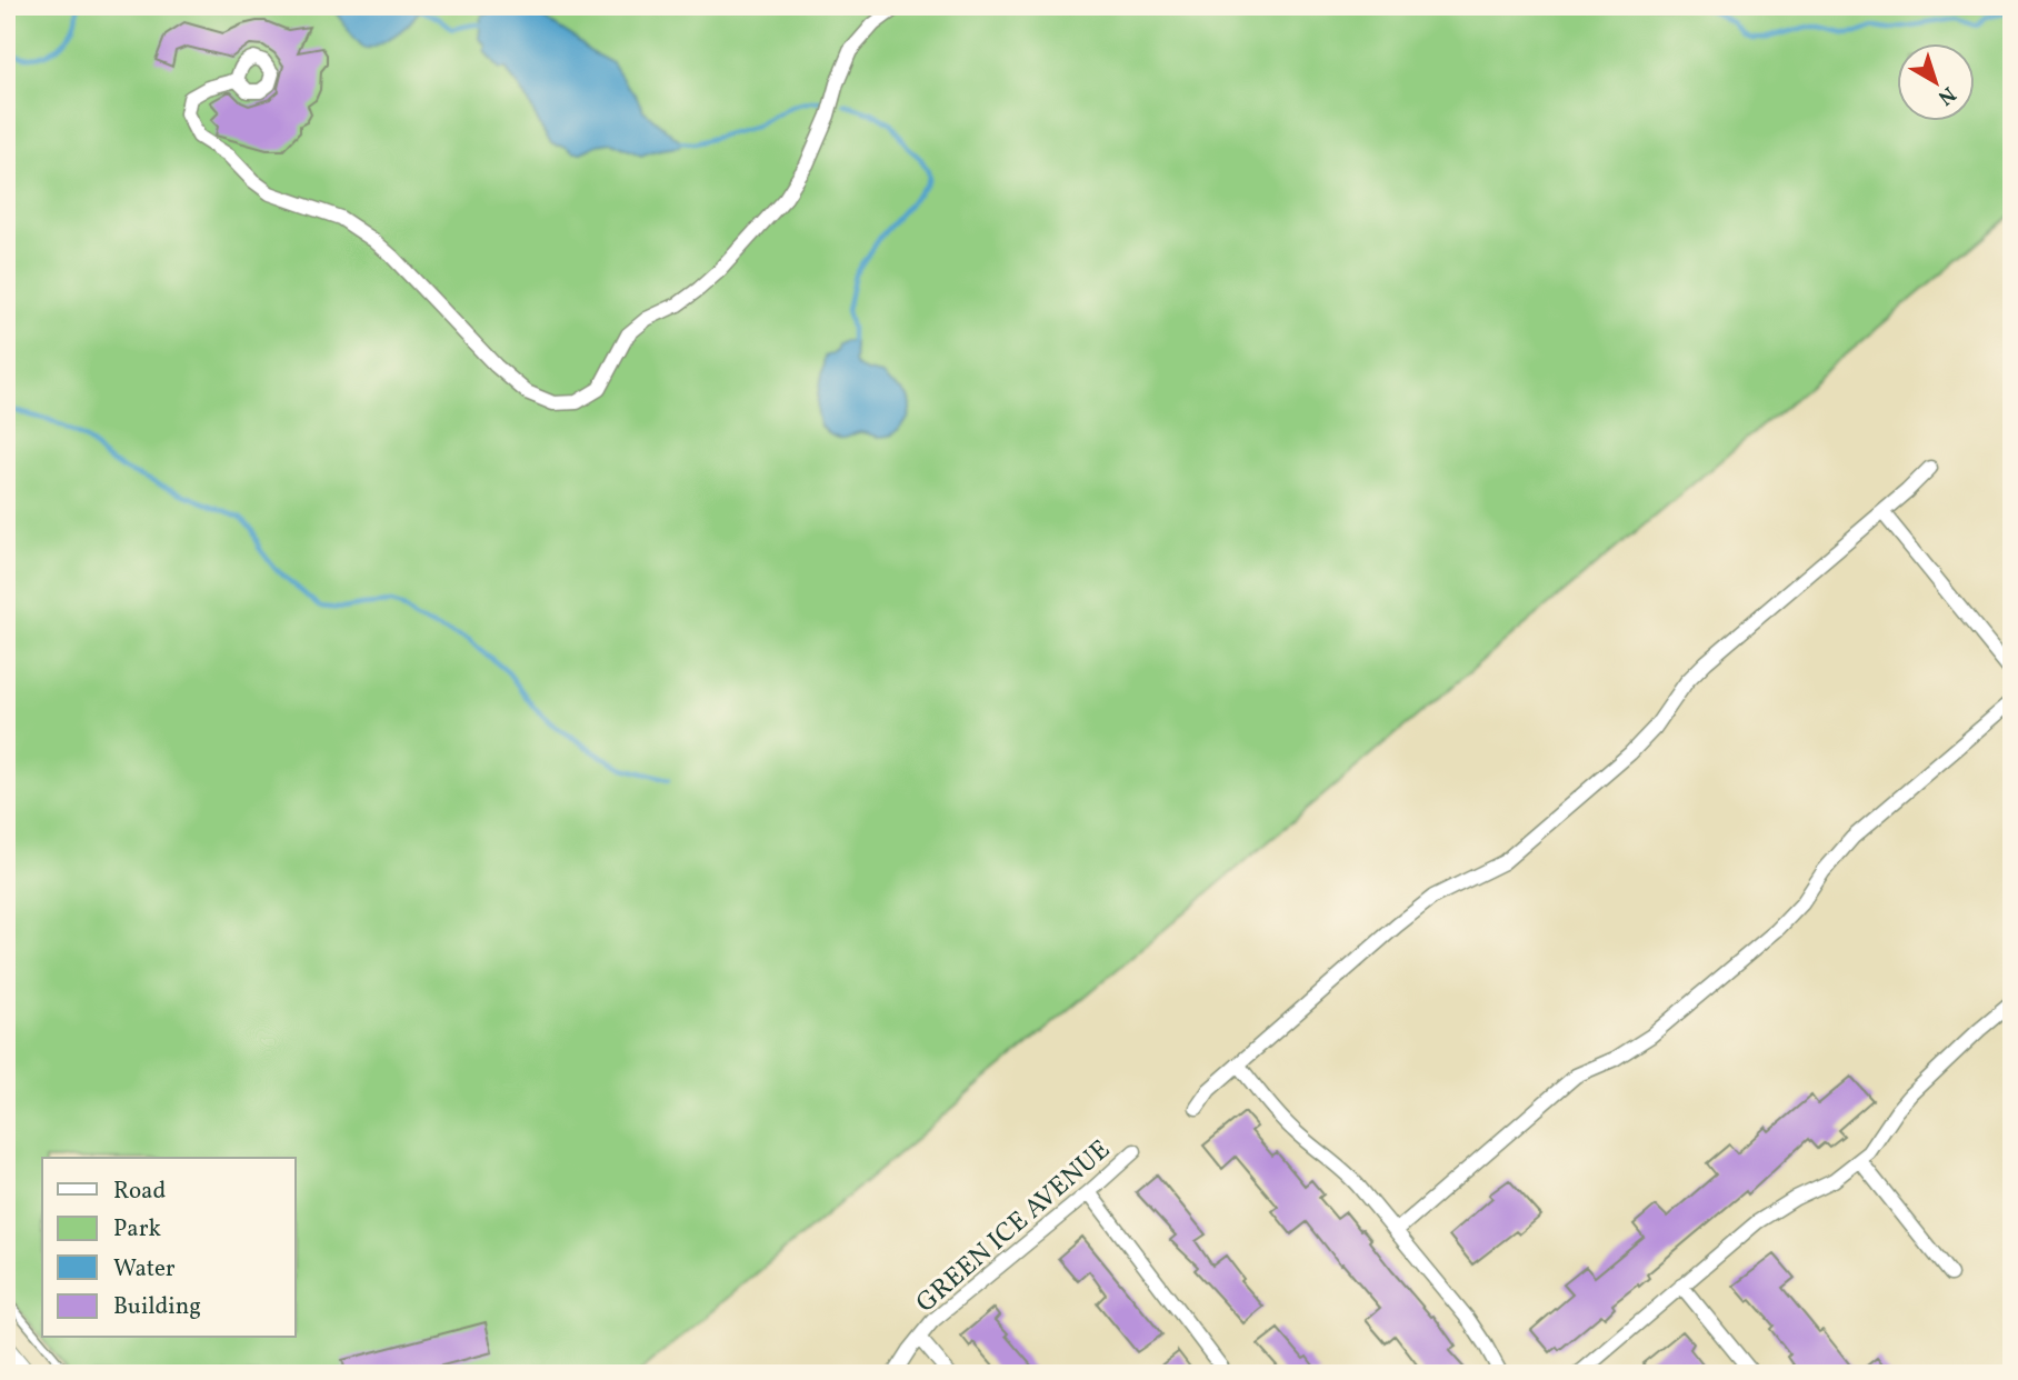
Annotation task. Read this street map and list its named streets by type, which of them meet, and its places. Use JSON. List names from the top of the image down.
{
  "streets": {
    "street": ["GREEN ICE AVENUE"]
  },
  "legend": [
    "Road",
    "Park",
    "Water",
    "Building"
  ],
  "north": "bottom right"
}
